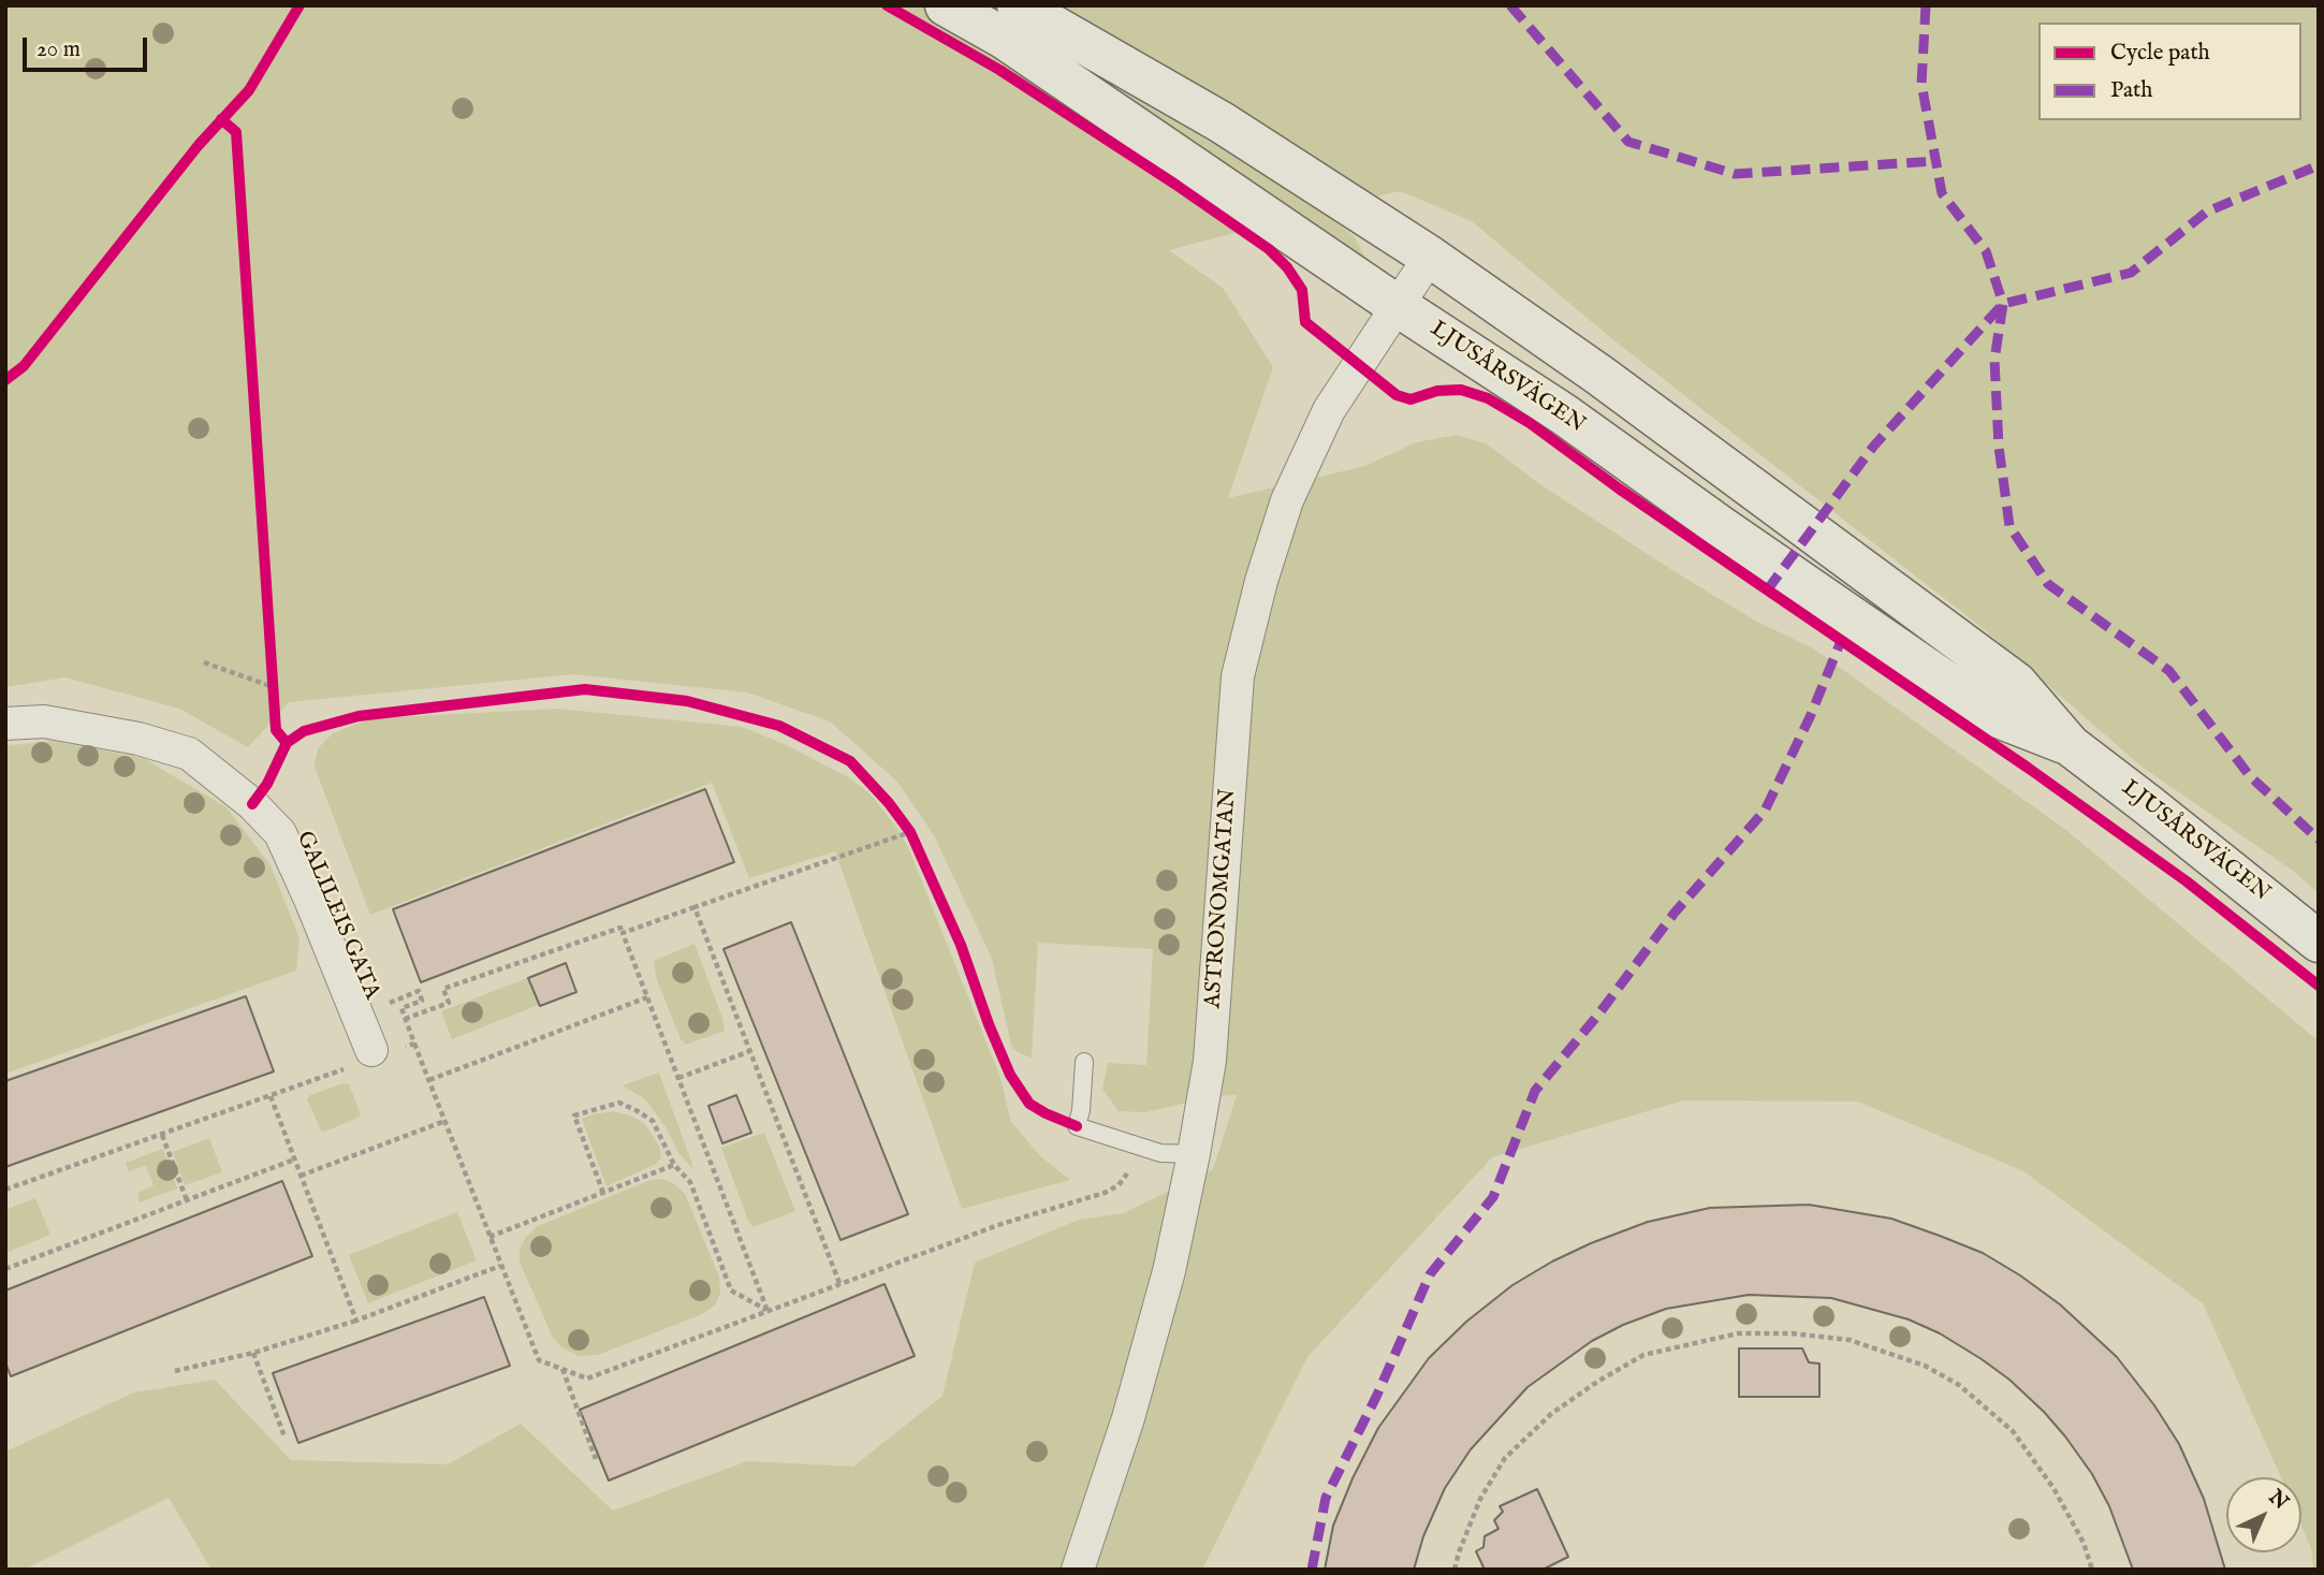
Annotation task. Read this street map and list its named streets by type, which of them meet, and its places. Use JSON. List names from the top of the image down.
{
  "streets": {
    "main road": ["LJUSÅRSVÄGEN"],
    "street": ["ASTRONOMGATAN", "GALILEIS GATA"]
  },
  "crossings": [
    ["LJUSÅRSVÄGEN", "ASTRONOMGATAN"]
  ],
  "legend": ["Cycle path", "Path"],
  "scale_bar": "20 m",
  "north": "top right"
}
